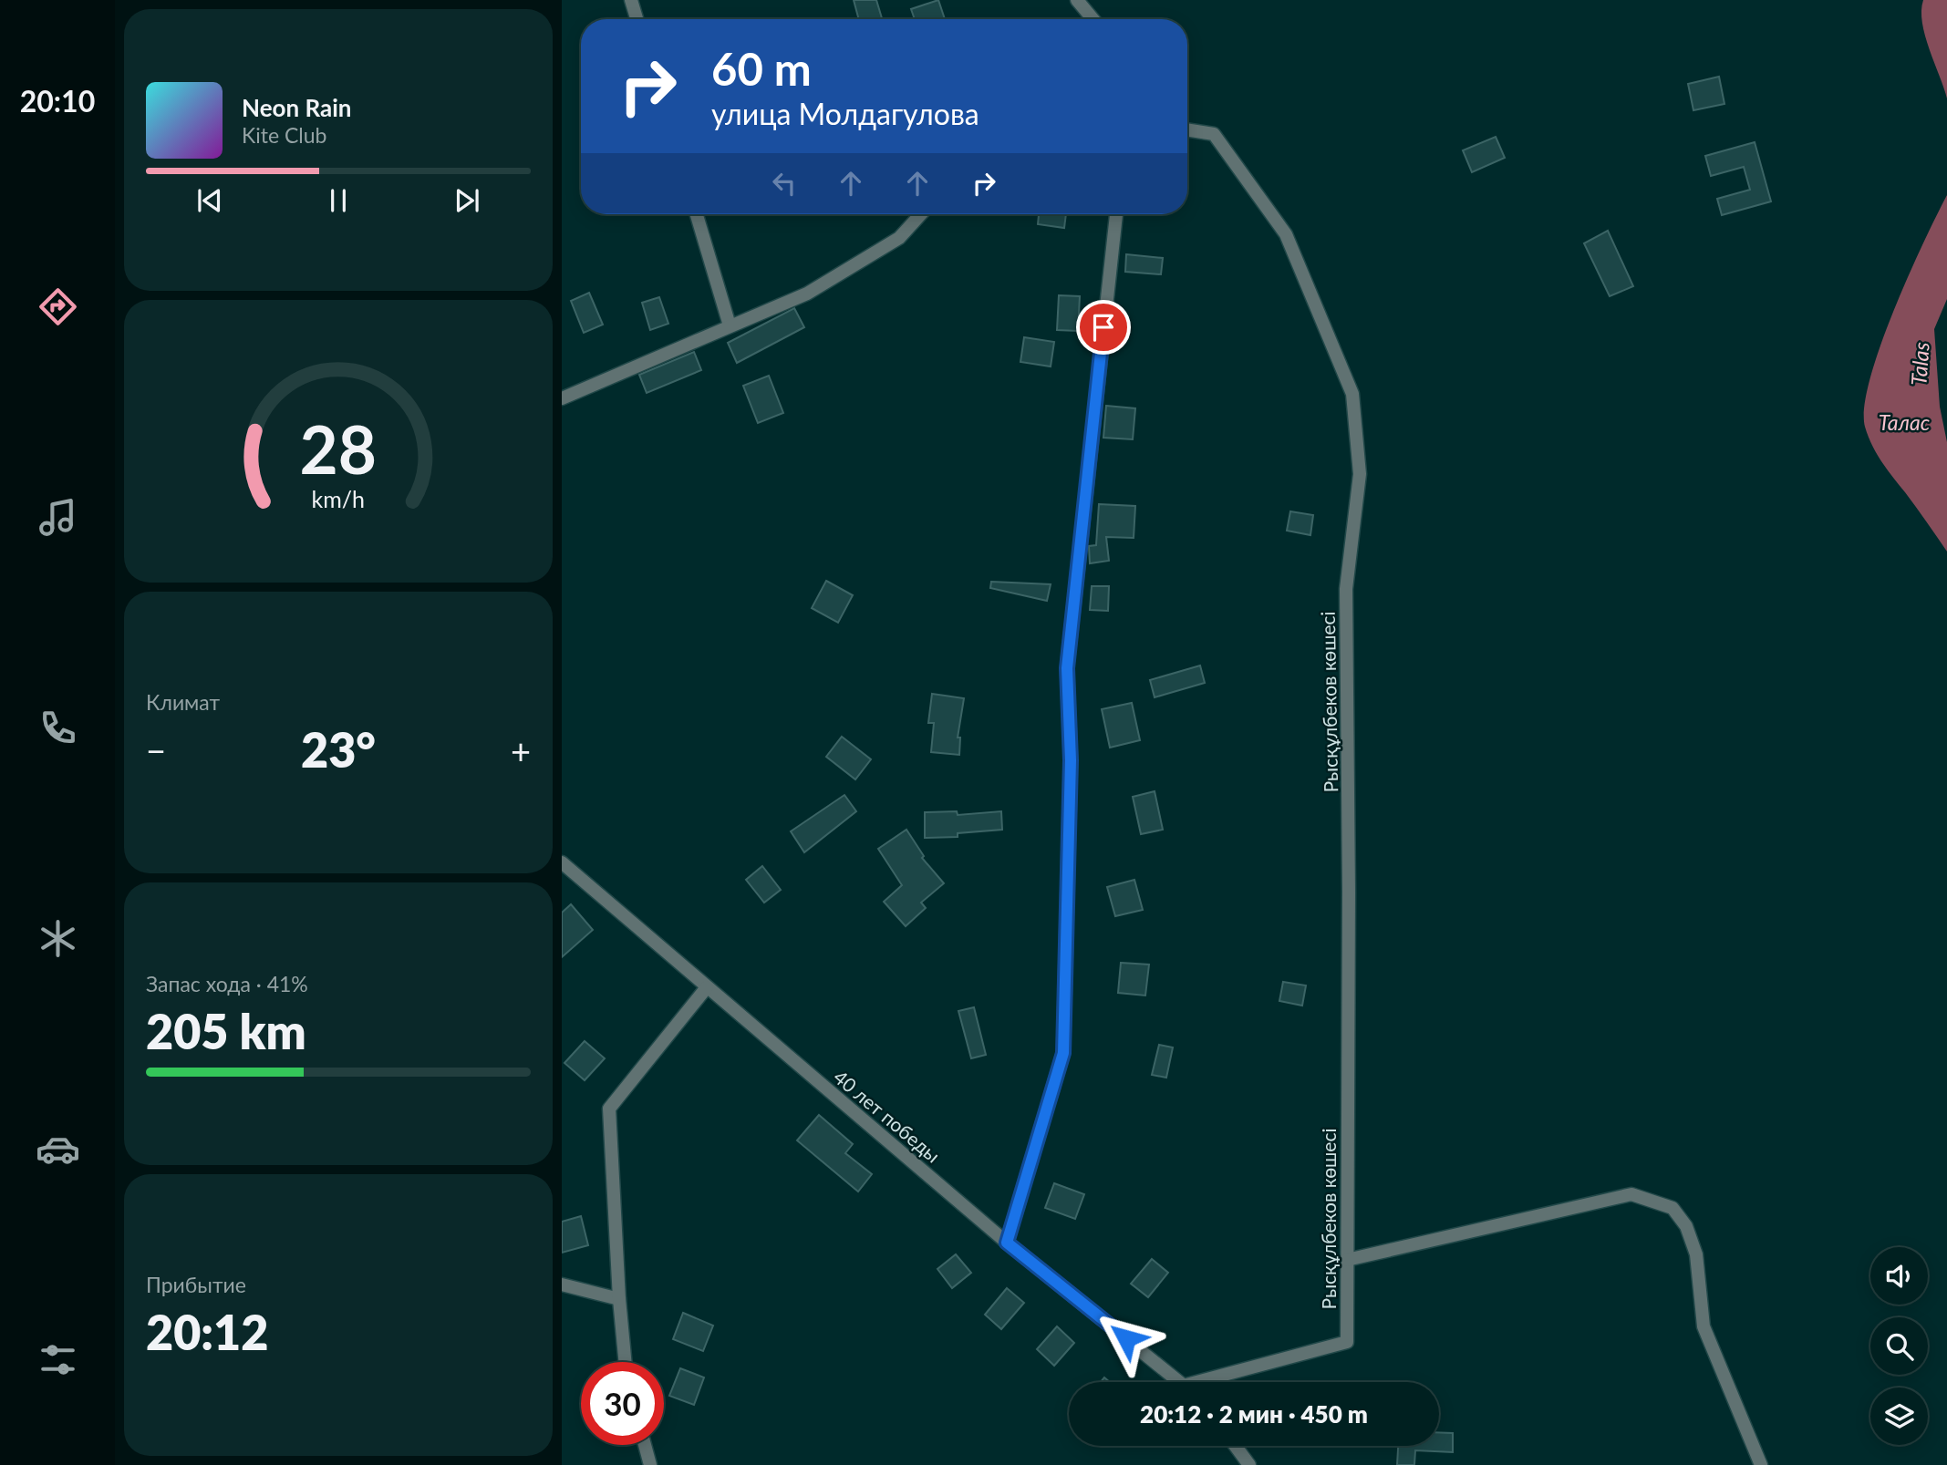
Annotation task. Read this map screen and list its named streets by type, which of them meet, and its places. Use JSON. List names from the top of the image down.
{
  "streets": {
    "street": ["Рысқұлбеков көшесі", "40 лет победы"]
  },
  "water": ["Talas", "Талас"],
  "page": {
    "tabs": "20:10",
    "turn": ["60 m", "улица Молдагулова"],
    "song": ["Neon Rain", "Kite Club"],
    "tile": [
      "Климат",
      ["Запас хода · 41%", "205 km"],
      ["Прибытие", "20:12"]
    ],
    "heat": ["−", "23°", "+"],
    "limit": "30",
    "trip": "20:12 · 2 мин · 450 m",
    "gauge": ["28", "km/h"]
  }
}
